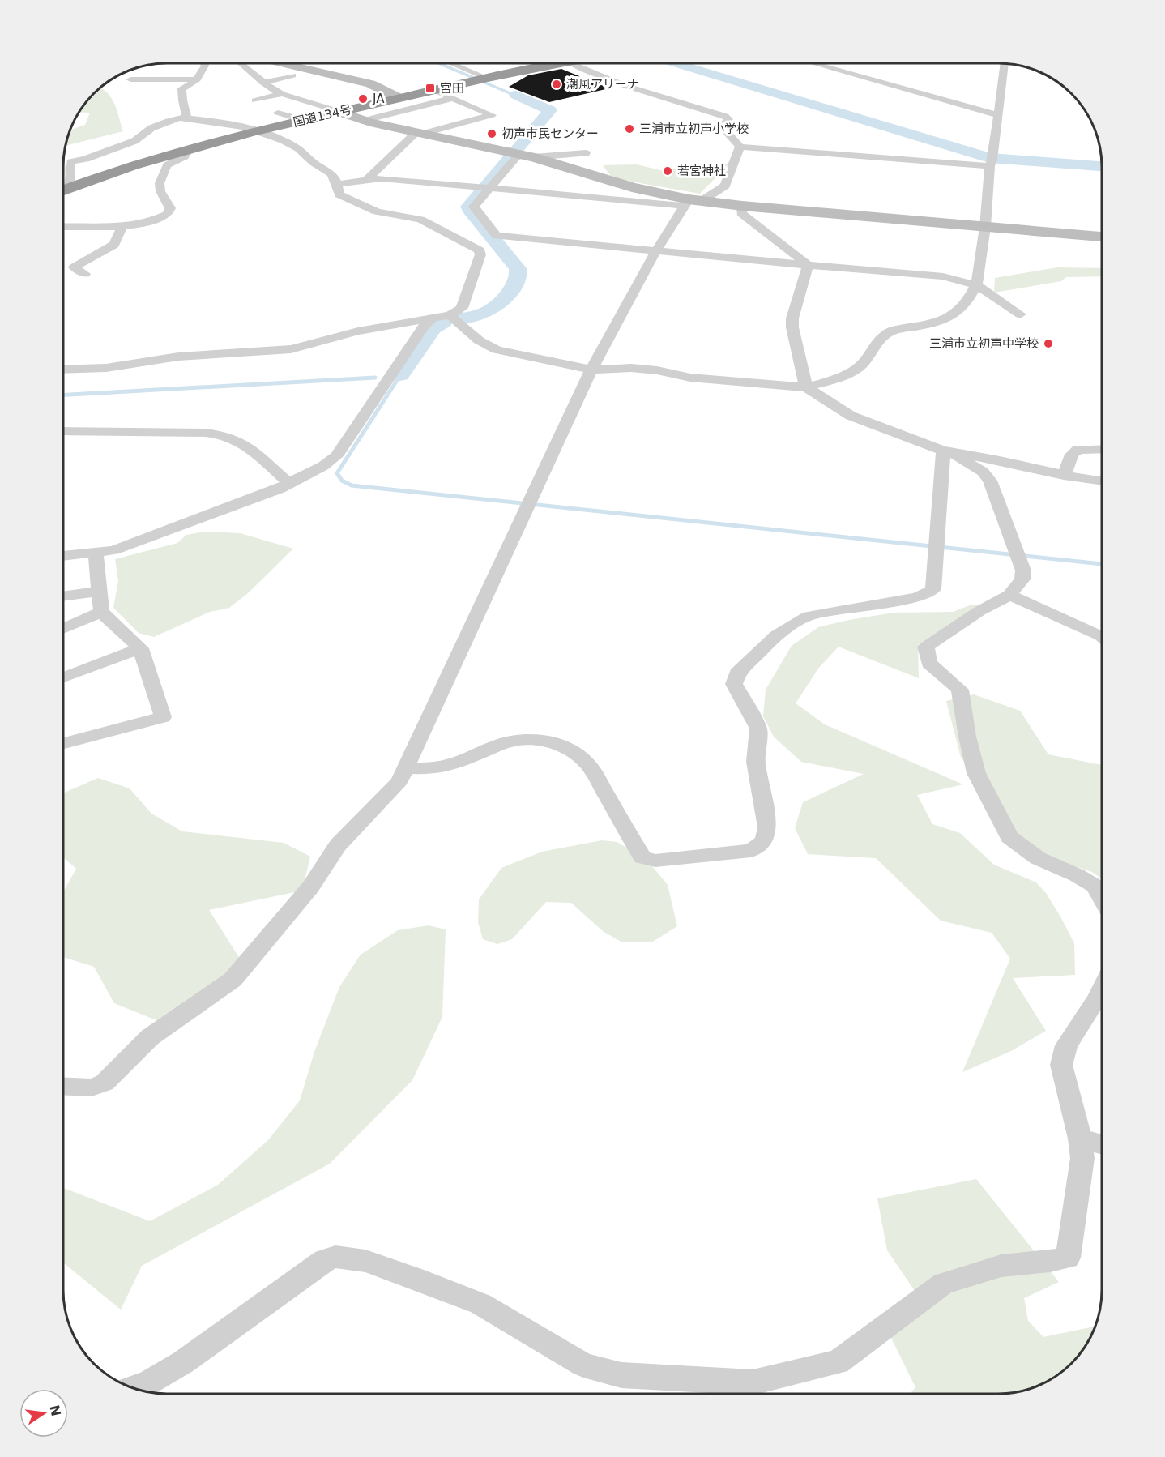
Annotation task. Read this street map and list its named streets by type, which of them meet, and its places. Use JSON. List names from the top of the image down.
{
  "streets": {
    "highway": ["国道134号"]
  },
  "places": {
    "other": [
      "潮風アリーナ",
      "JA",
      "三浦市立初声小学校",
      "初声市民センター",
      "若宮神社",
      "三浦市立初声中学校"
    ],
    "transit": ["宮田"]
  },
  "north": "right"
}
